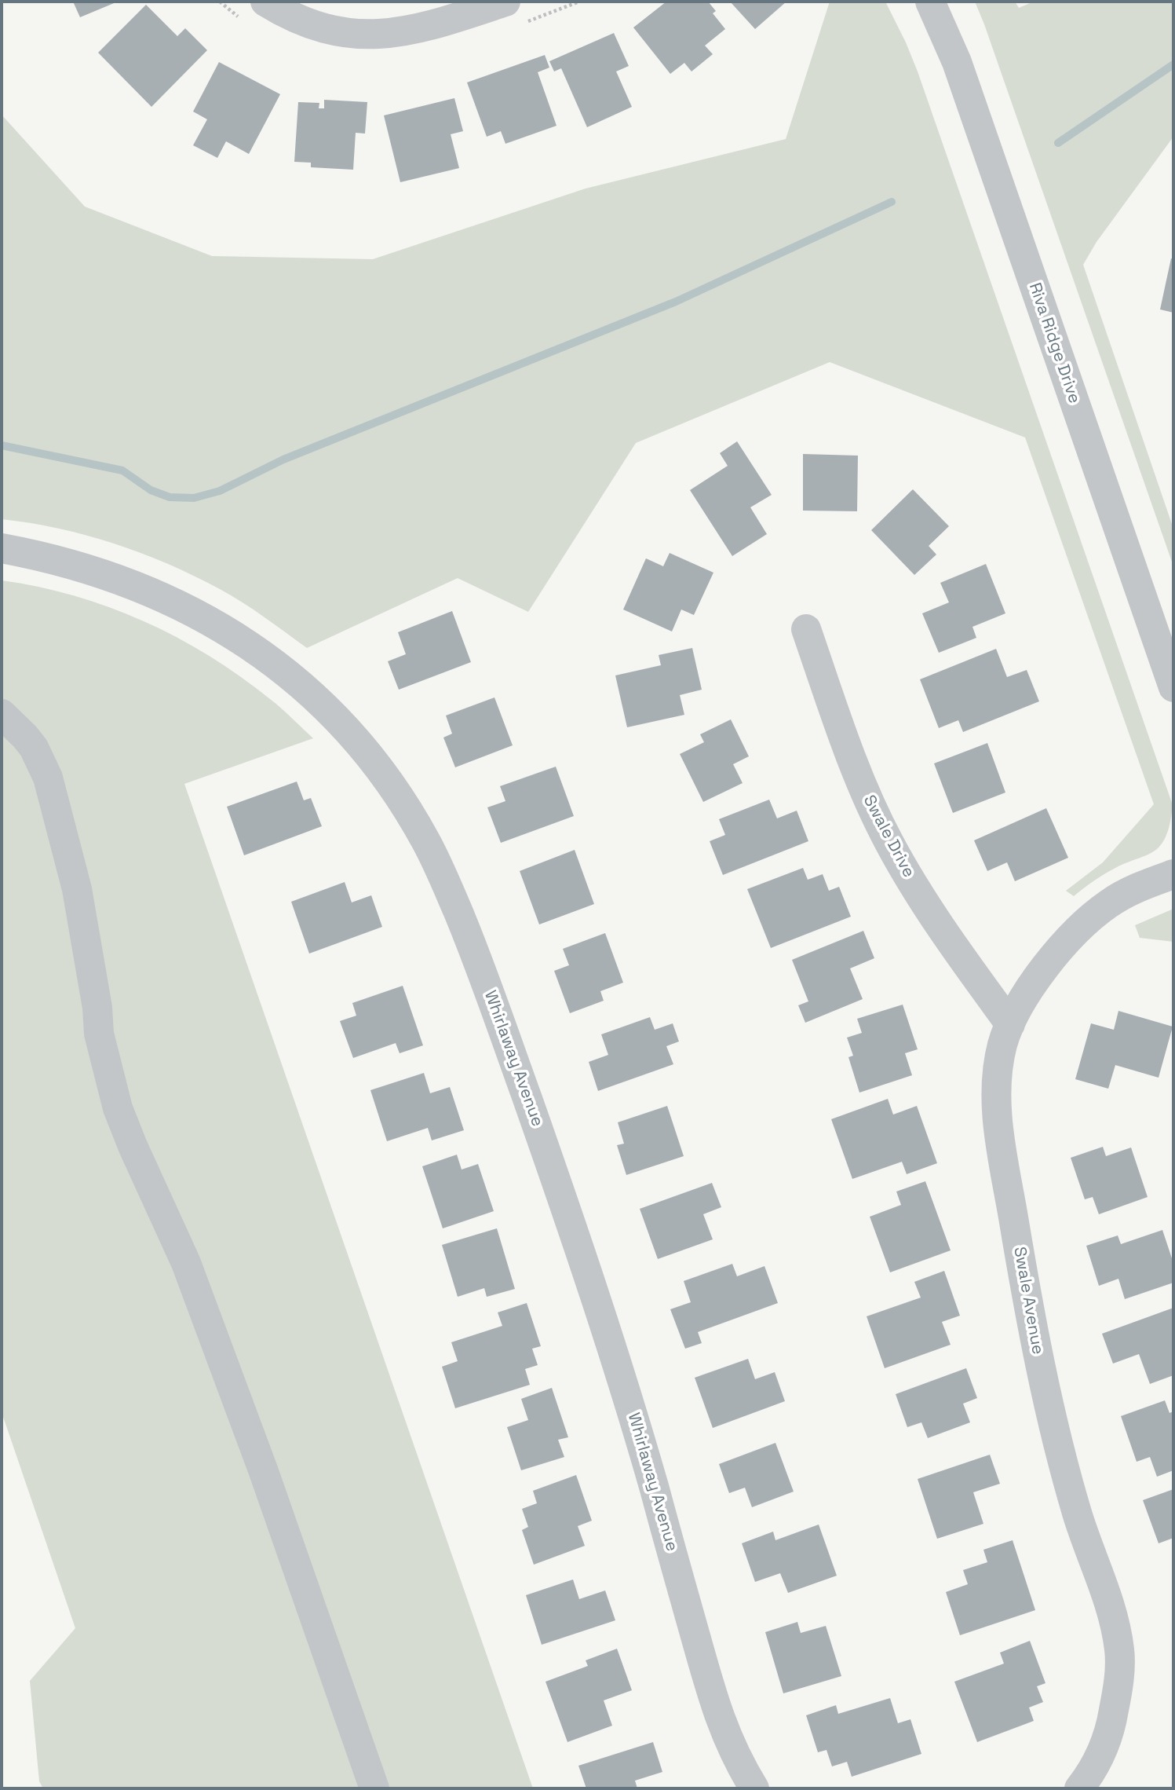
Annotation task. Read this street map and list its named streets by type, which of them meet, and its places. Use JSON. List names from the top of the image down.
{
  "streets": {
    "street": [
      "Riva Ridge Drive",
      "Swale Drive",
      "Whirlaway Avenue",
      "Swale Avenue"
    ]
  },
  "crossings": [
    ["Swale Drive", "Swale Avenue"]
  ]
}
